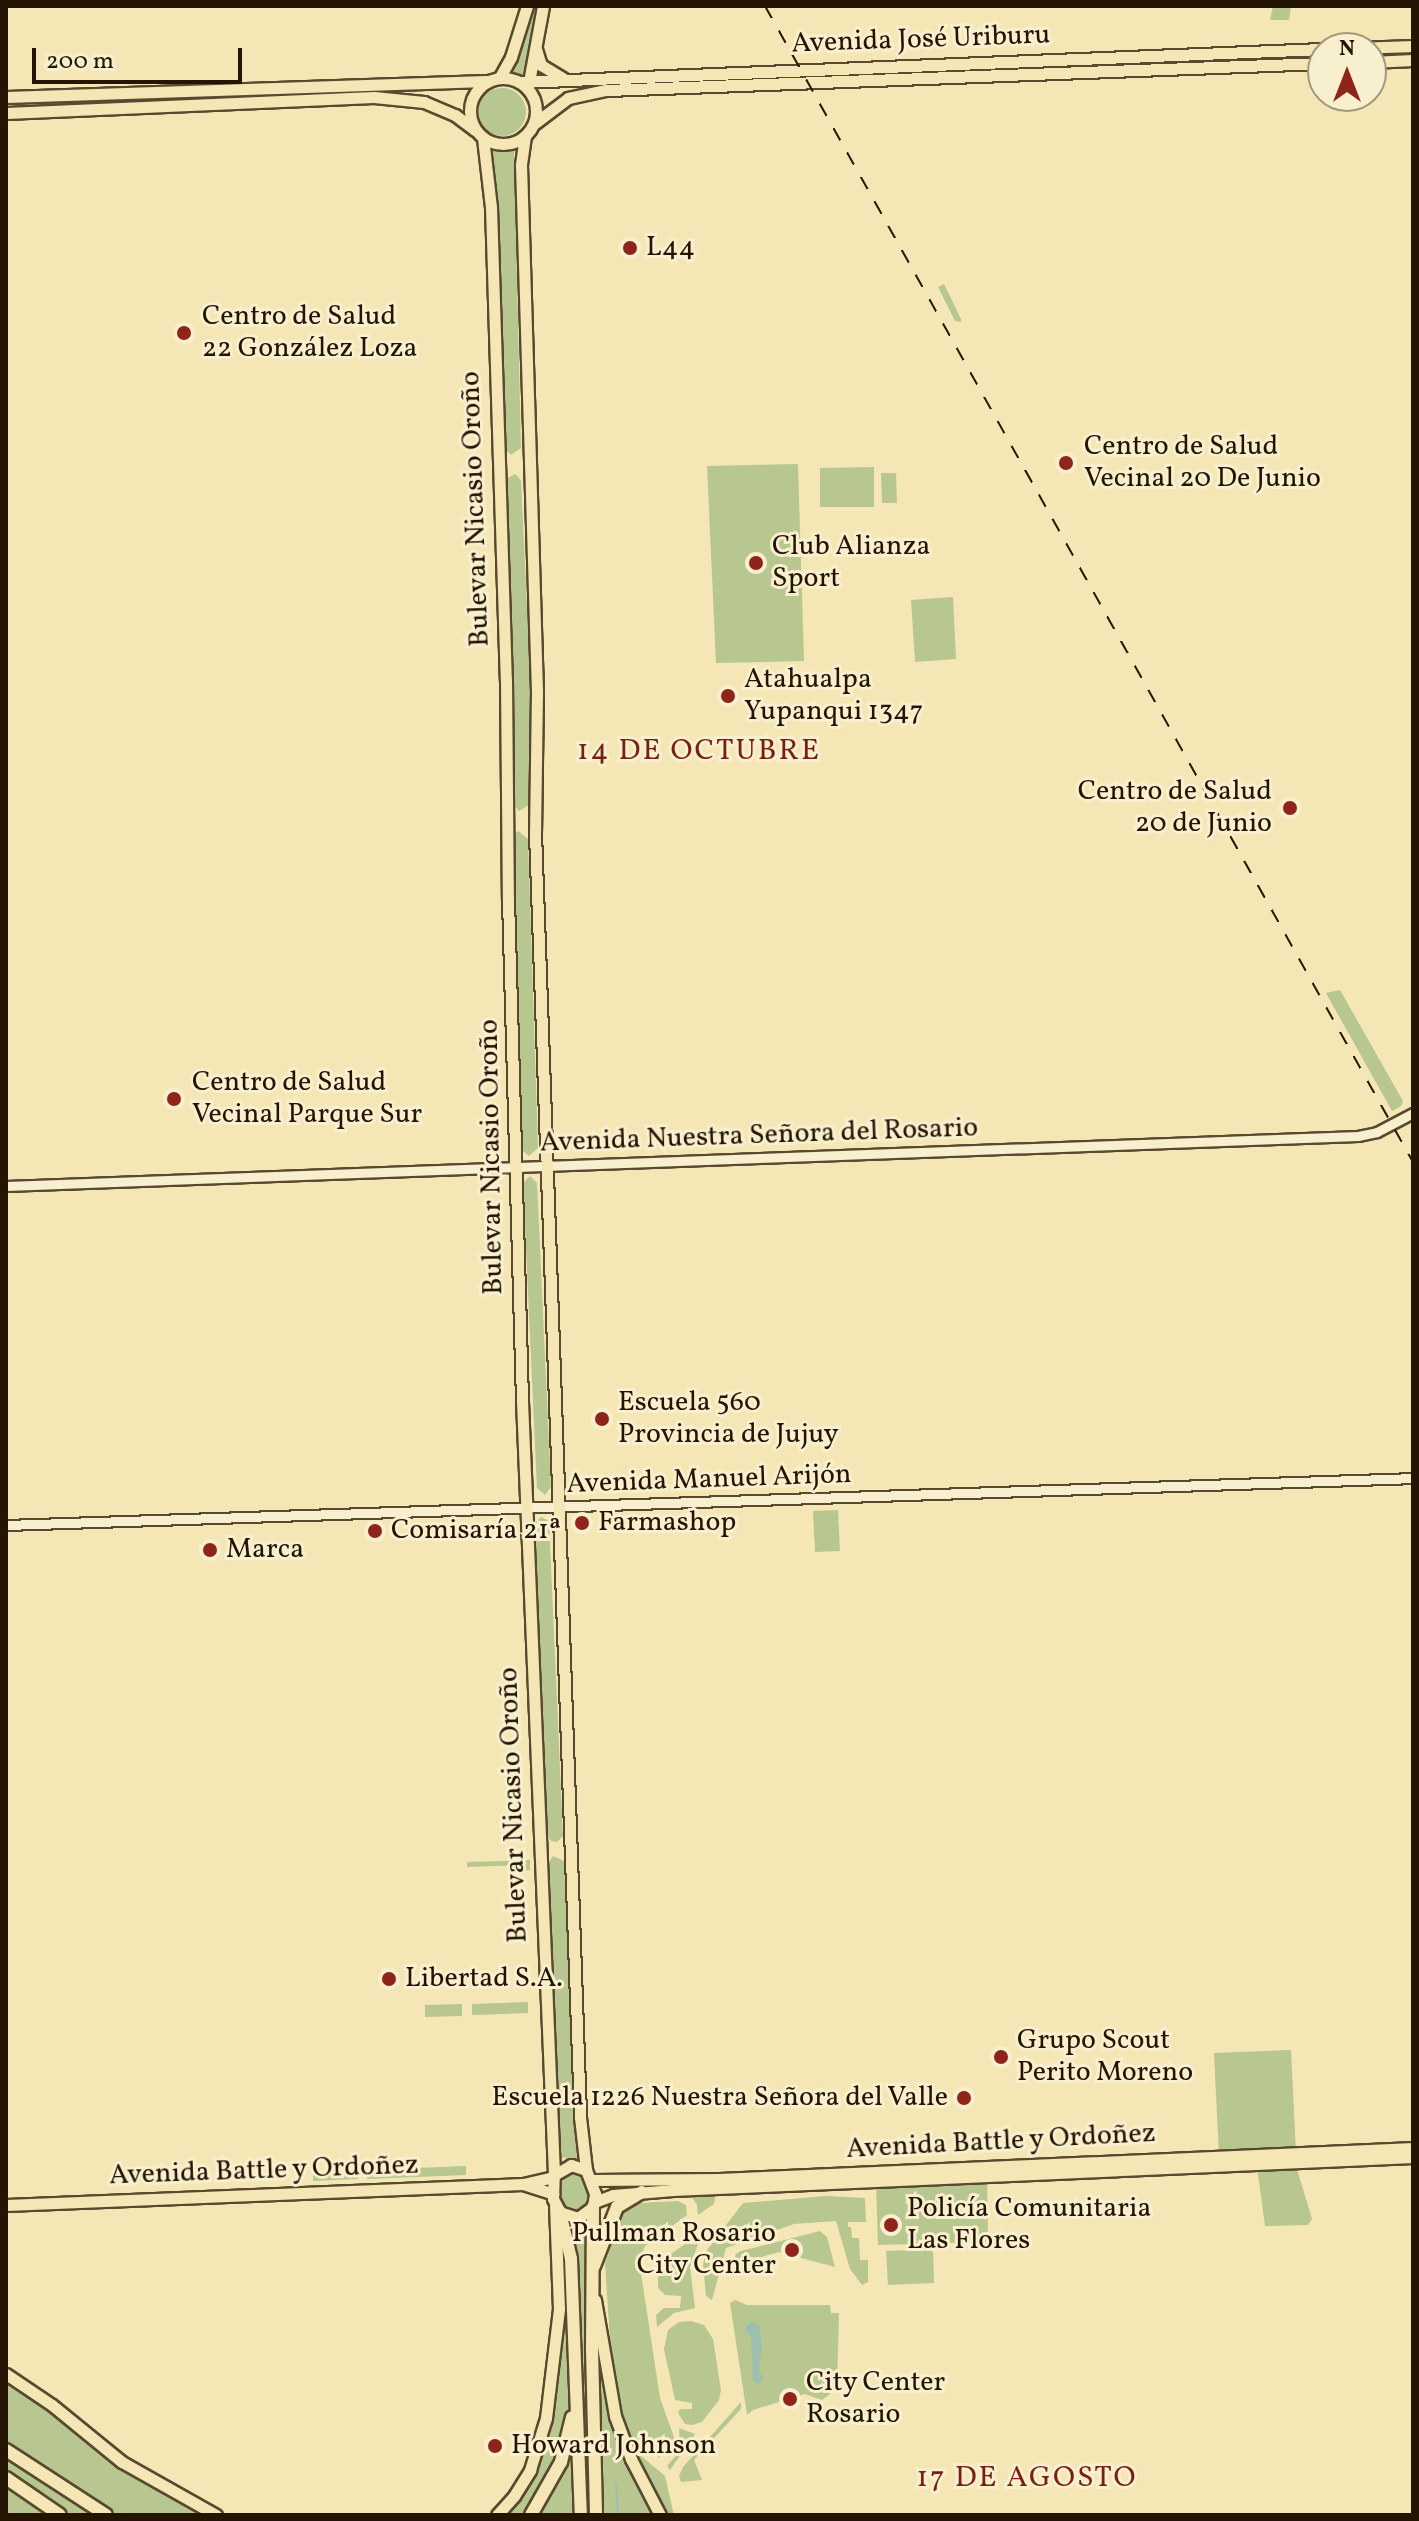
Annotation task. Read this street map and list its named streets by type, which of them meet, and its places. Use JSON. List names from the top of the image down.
{
  "streets": {
    "main road": ["Avenida José Uriburu", "Bulevar Nicasio Oroño", "Avenida Battle y Ordoñez"],
    "street": ["Avenida Nuestra Señora del Rosario", "Avenida Manuel Arijón"]
  },
  "crossings": [
    ["Avenida José Uriburu", "Bulevar Nicasio Oroño"],
    ["Bulevar Nicasio Oroño", "Avenida Nuestra Señora del Rosario"],
    ["Bulevar Nicasio Oroño", "Avenida Manuel Arijón"],
    ["Bulevar Nicasio Oroño", "Avenida Battle y Ordoñez"]
  ],
  "districts": ["14 DE OCTUBRE", "17 DE AGOSTO"],
  "places": [
    "L44",
    "Centro de Salud 22 González Loza",
    "Centro de Salud Vecinal 20 De Junio",
    "Club Alianza Sport",
    "Atahualpa Yupanqui 1347",
    "Centro de Salud 20 de Junio",
    "Centro de Salud Vecinal Parque Sur",
    "Escuela 560 Provincia de Jujuy",
    "Farmashop",
    "Comisaría 21ª",
    "Marca",
    "Libertad S.A.",
    "Grupo Scout Perito Moreno",
    "Escuela 1226 Nuestra Señora del Valle",
    "Policía Comunitaria Las Flores",
    "Pullman Rosario City Center",
    "City Center Rosario",
    "Howard Johnson"
  ],
  "scale_bar": "200 m",
  "north": "top"
}
